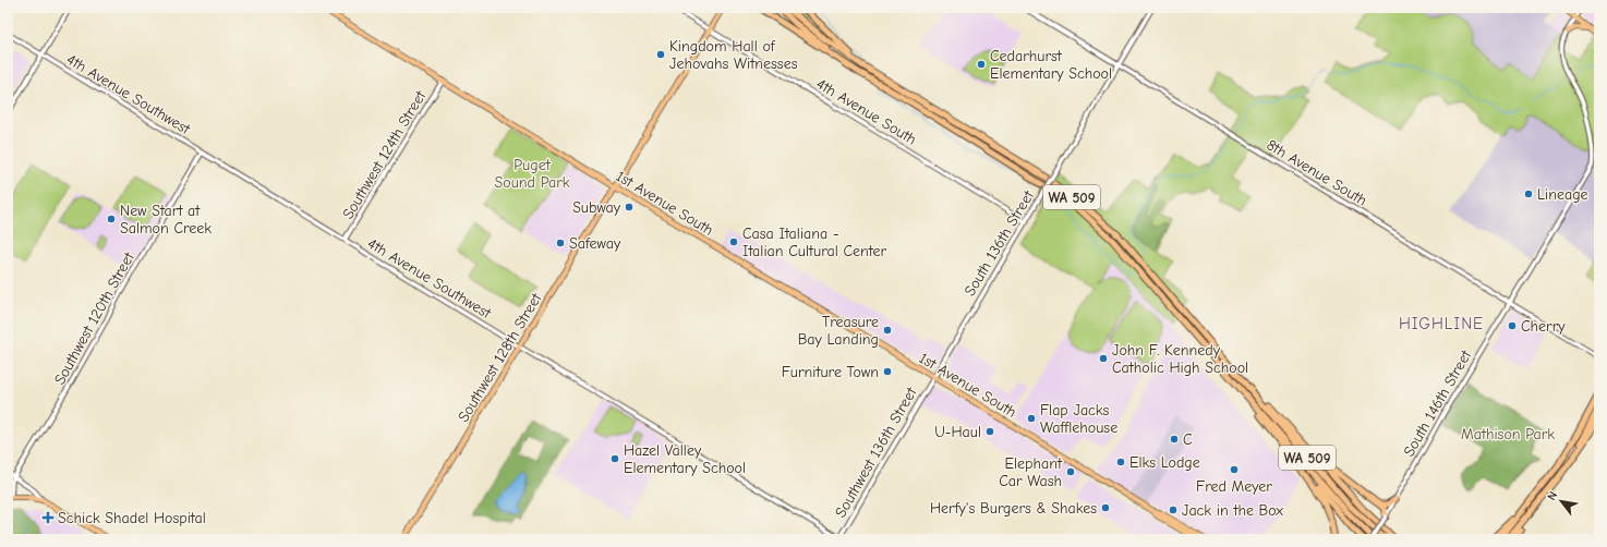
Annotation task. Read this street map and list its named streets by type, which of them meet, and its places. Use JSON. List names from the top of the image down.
{
  "streets": {
    "highway": ["WA 509"],
    "main road": ["1st Avenue South", "Southwest 128th Street"],
    "street": [
      "4th Avenue Southwest",
      "4th Avenue South",
      "Southwest 124th Street",
      "8th Avenue South",
      "South 136th Street",
      "Southwest 120th Street",
      "South 146th Street",
      "Southwest 136th Street"
    ]
  },
  "crossings": [
    ["4th Avenue Southwest", "Southwest 124th Street"],
    ["4th Avenue Southwest", "Southwest 120th Street"],
    ["4th Avenue Southwest", "Southwest 128th Street"],
    ["4th Avenue Southwest", "Southwest 136th Street"],
    ["4th Avenue South", "South 136th Street"],
    ["4th Avenue South", "Southwest 128th Street"],
    ["Southwest 124th Street", "1st Avenue South"],
    ["8th Avenue South", "South 136th Street"],
    ["8th Avenue South", "South 146th Street"],
    ["1st Avenue South", "South 136th Street"],
    ["1st Avenue South", "Southwest 128th Street"],
    ["1st Avenue South", "Southwest 136th Street"],
    ["South 136th Street", "Southwest 136th Street"]
  ],
  "districts": ["HIGHLINE"],
  "parks": ["Puget Sound Park", "Mathison Park"],
  "places": {
    "other": [
      "Kingdom Hall of Jehovahs Witnesses",
      "Cedarhurst Elementary School",
      "Lineage",
      "Subway",
      "New Start at Salmon Creek",
      "Casa Italiana - Italian Cultural Center",
      "Safeway",
      "Cherry",
      "Treasure Bay Landing",
      "John F. Kennedy Catholic High School",
      "Furniture Town",
      "Flap Jacks Wafflehouse",
      "U-Haul",
      "C",
      "Hazel Valley Elementary School",
      "Elks Lodge",
      "Fred Meyer",
      "Elephant Car Wash",
      "Herfy's Burgers & Shakes",
      "Jack in the Box"
    ],
    "health": ["Schick Shadel Hospital"]
  },
  "north": "top left"
}
